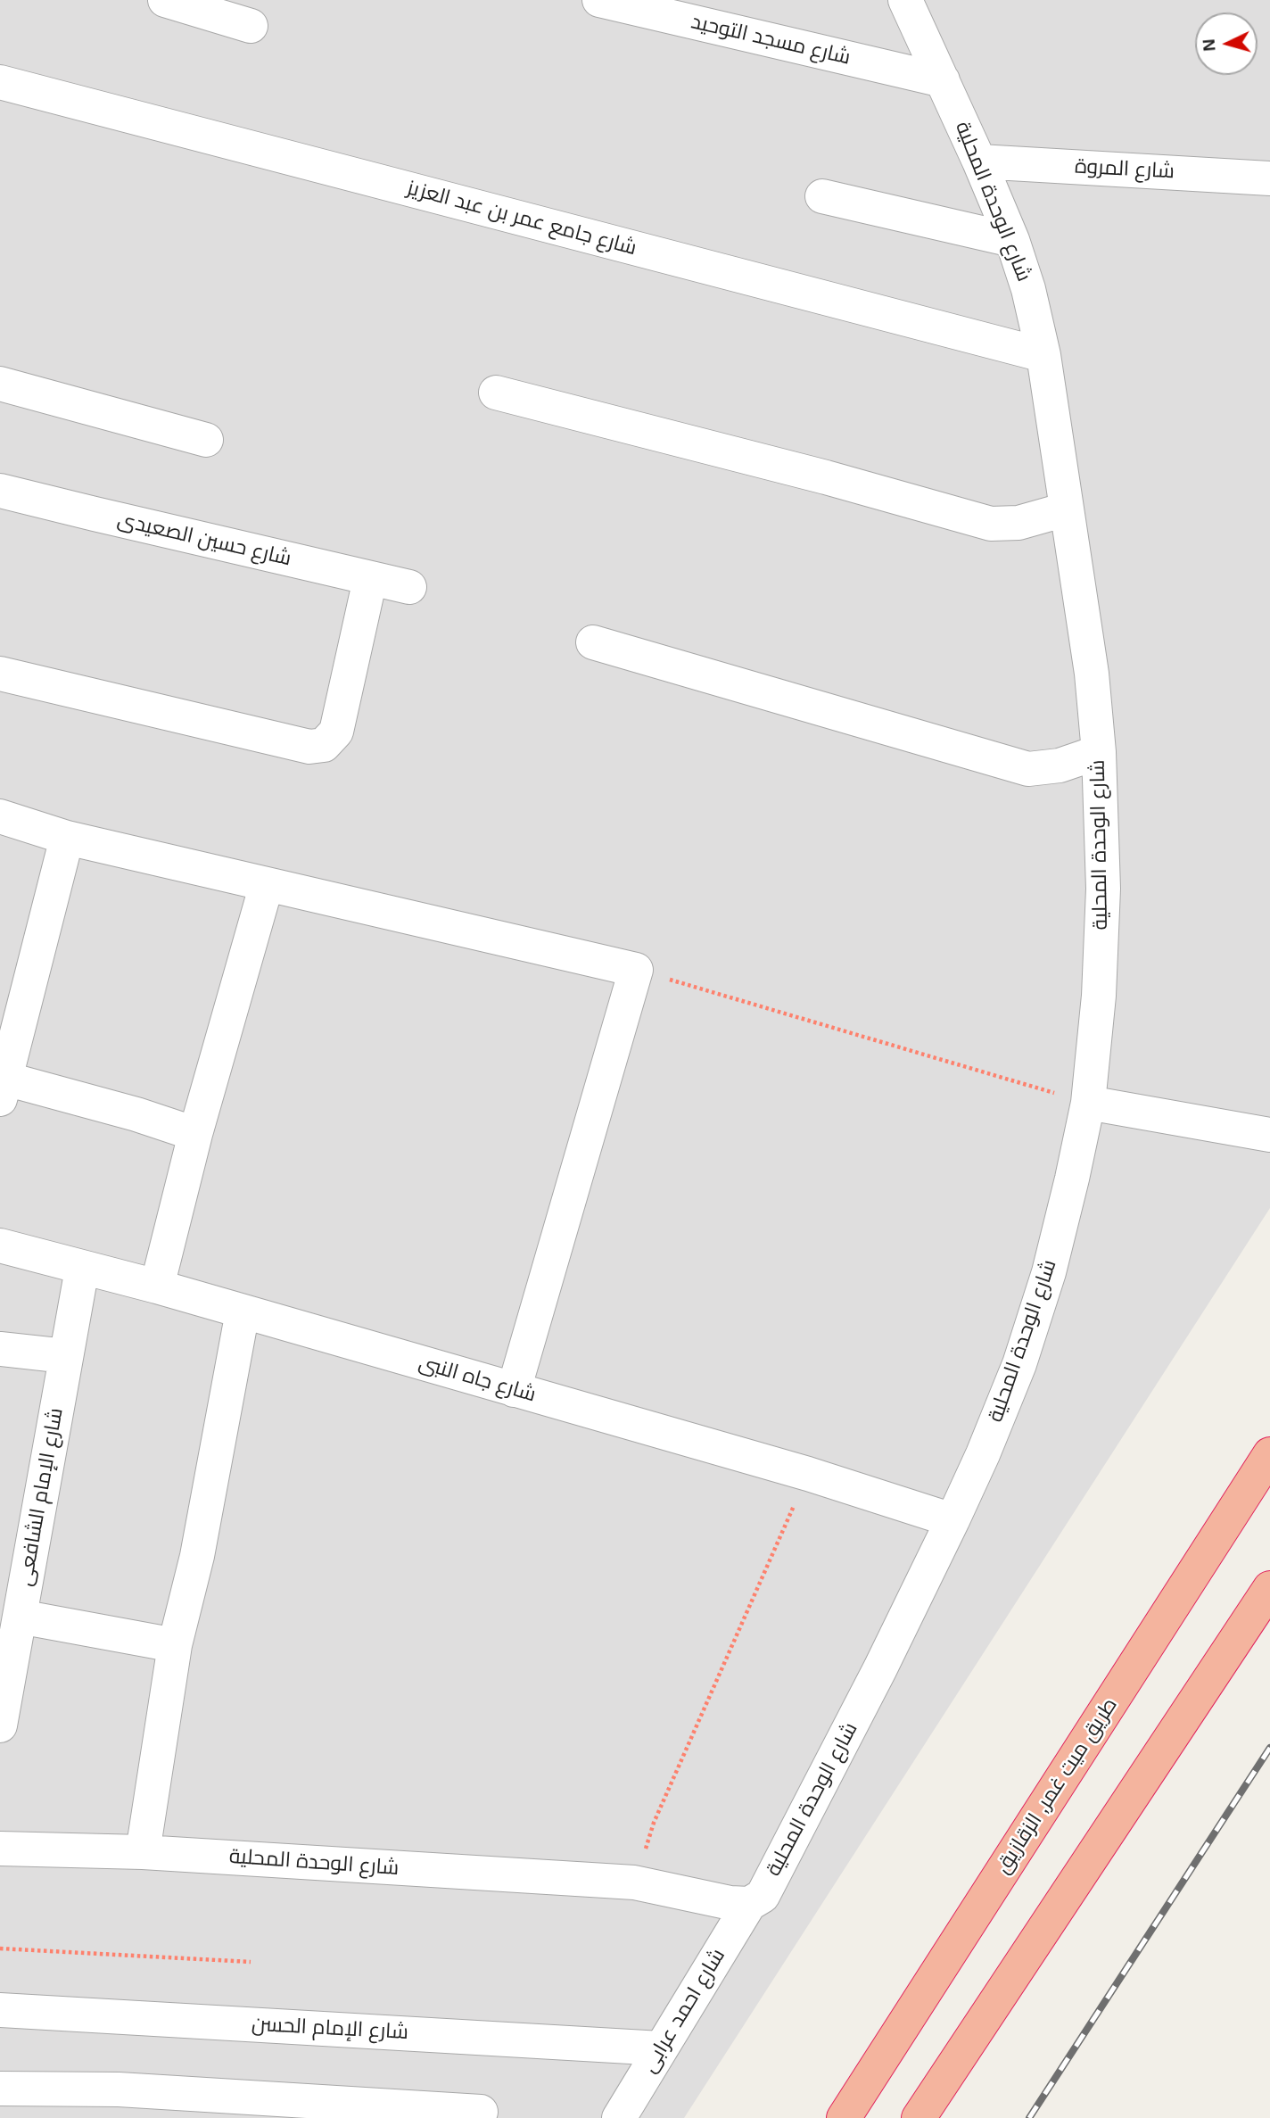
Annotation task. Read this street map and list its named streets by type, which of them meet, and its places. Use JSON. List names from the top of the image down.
{
  "streets": {
    "highway": ["طريق ميت غمر, الزقازيق"],
    "street": [
      "شارع مسجد التوحيد",
      "شارع المروة",
      "شارع الوحدة المحلية",
      "شارع جامع عمر بن عبد العزيز",
      "شارع حسين الصعيدى",
      "شارع جاه النبى",
      "شارع الإمام الشافعى",
      "شارع احمد عرابى",
      "شارع الإمام الحسن"
    ]
  },
  "crossings": [
    ["شارع مسجد التوحيد", "شارع الوحدة المحلية"],
    ["شارع المروة", "شارع الوحدة المحلية"],
    ["شارع الوحدة المحلية", "شارع جامع عمر بن عبد العزيز"],
    ["شارع الوحدة المحلية", "شارع جاه النبى"],
    ["شارع الوحدة المحلية", "شارع احمد عرابى"],
    ["شارع جاه النبى", "شارع الإمام الشافعى"],
    ["شارع احمد عرابى", "شارع الإمام الحسن"]
  ],
  "north": "left"
}
